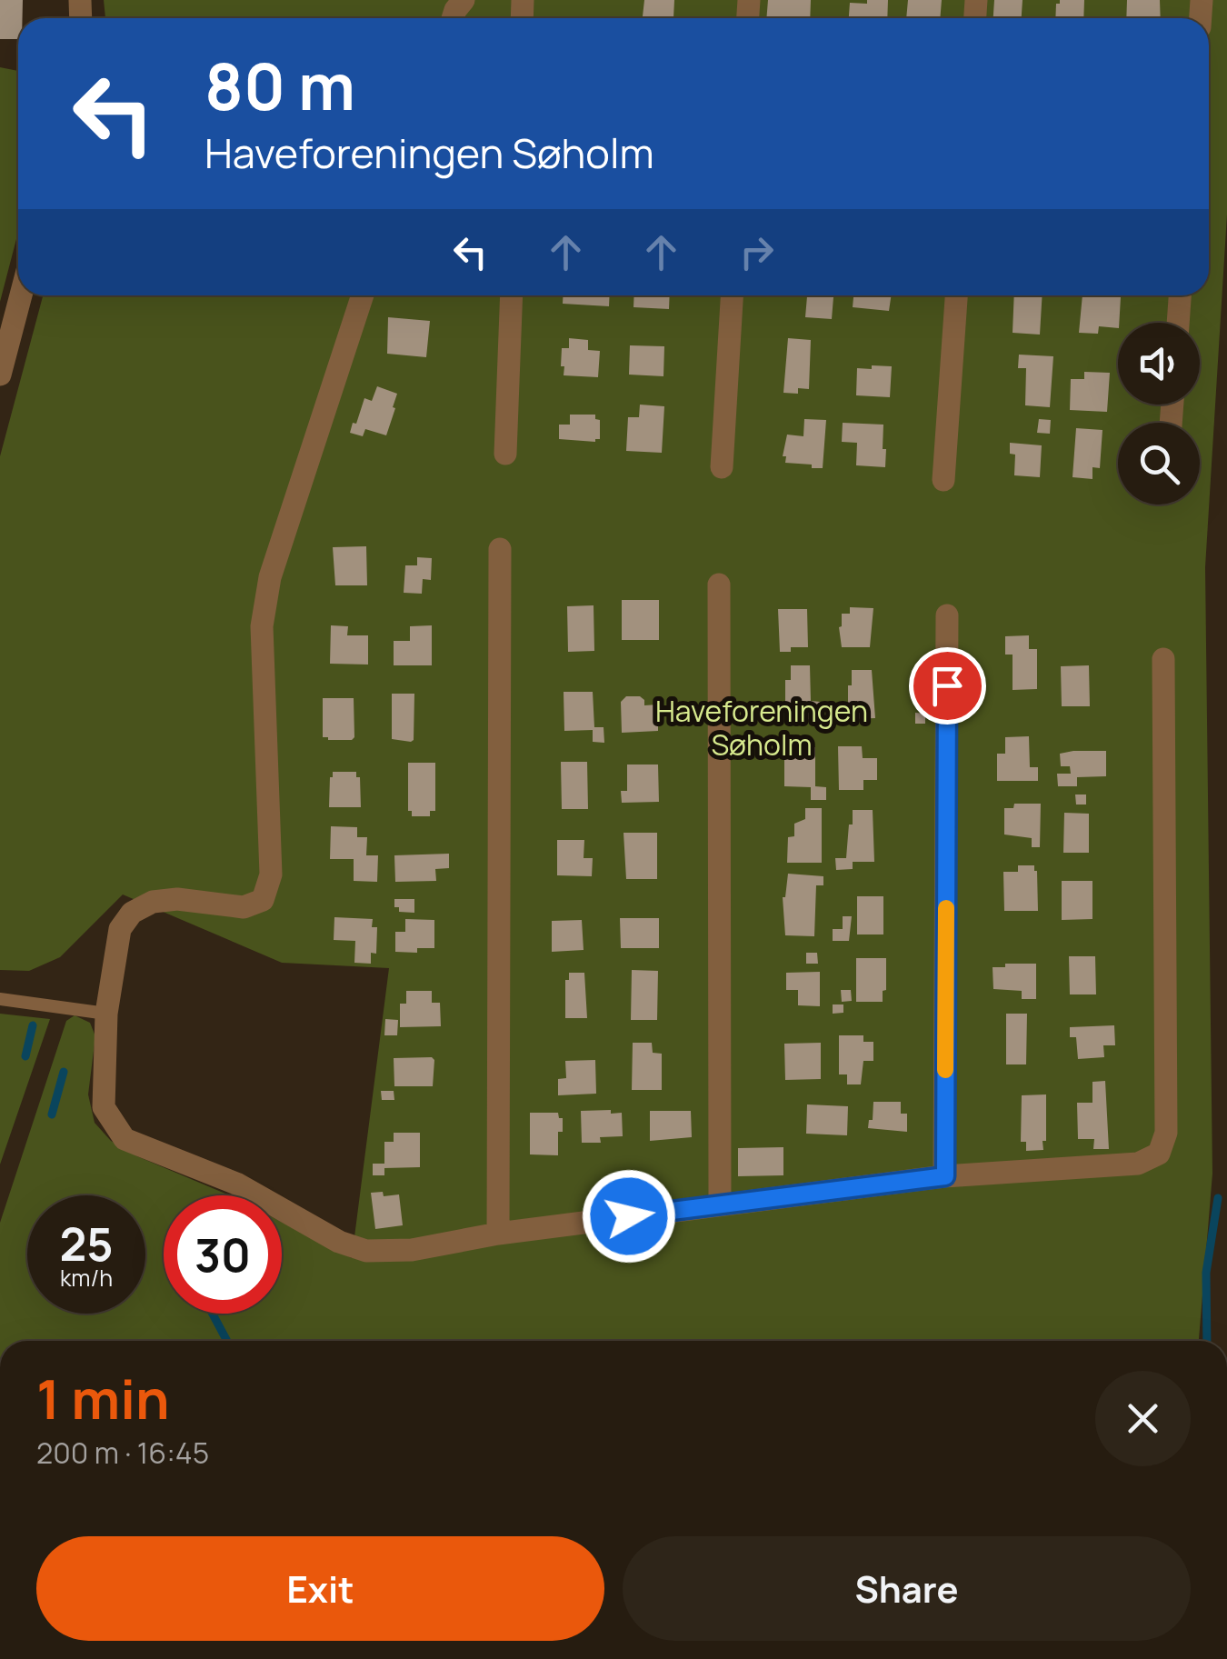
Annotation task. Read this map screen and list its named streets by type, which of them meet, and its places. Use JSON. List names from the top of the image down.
{
  "parks": ["Haveforeningen Søholm"],
  "page": {
    "turn": ["80 m", "Haveforeningen Søholm"],
    "speed": "25 km/h",
    "limit": "30",
    "heading": ["1 min", "200 m · 16:45"],
    "buttons": ["Exit", "Share"]
  }
}
